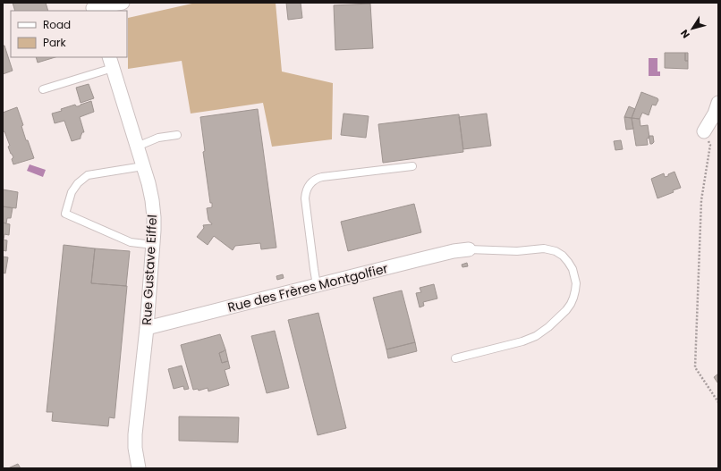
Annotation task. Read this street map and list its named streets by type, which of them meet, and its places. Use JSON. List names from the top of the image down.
{
  "streets": {
    "street": ["Rue Gustave Eiffel", "Rue des Frères Montgolfier"]
  },
  "crossings": [
    ["Rue Gustave Eiffel", "Rue des Frères Montgolfier"]
  ],
  "legend": ["Road", "Park"],
  "north": "bottom left"
}
